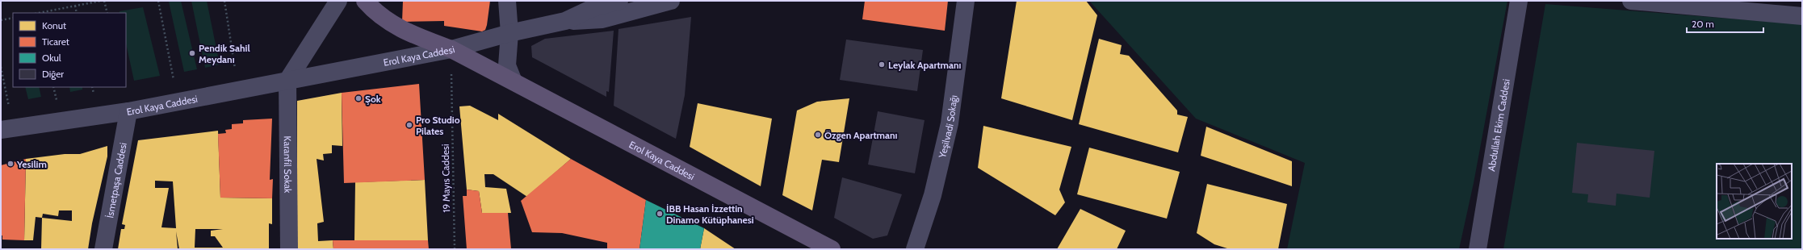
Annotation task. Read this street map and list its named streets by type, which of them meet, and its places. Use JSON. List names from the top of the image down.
{
  "streets": {
    "main road": ["Erol Kaya Caddesi"],
    "street": [
      "Abdullah Ekim Caddesi",
      "Yeşilvadi Sokağı",
      "Karanfil Sokak",
      "İsmetpaşa Caddesi"
    ],
    "path": ["19 Mayıs Caddesi"]
  },
  "crossings": [
    ["Erol Kaya Caddesi", "Karanfil Sokak"],
    ["Erol Kaya Caddesi", "19 Mayıs Caddesi"],
    ["Erol Kaya Caddesi", "İsmetpaşa Caddesi"]
  ],
  "places": [
    "Pendik Sahil Meydanı",
    "Leylak Apartmanı",
    "Şok",
    "Pro Studio Pilates",
    "Özgen Apartmanı",
    "Yesilim",
    "İBB Hasan İzzettin Dinamo Kütüphanesi"
  ],
  "legend": [
    "Konut",
    "Ticaret",
    "Okul",
    "Diğer"
  ],
  "scale_bar": "20 m"
}
